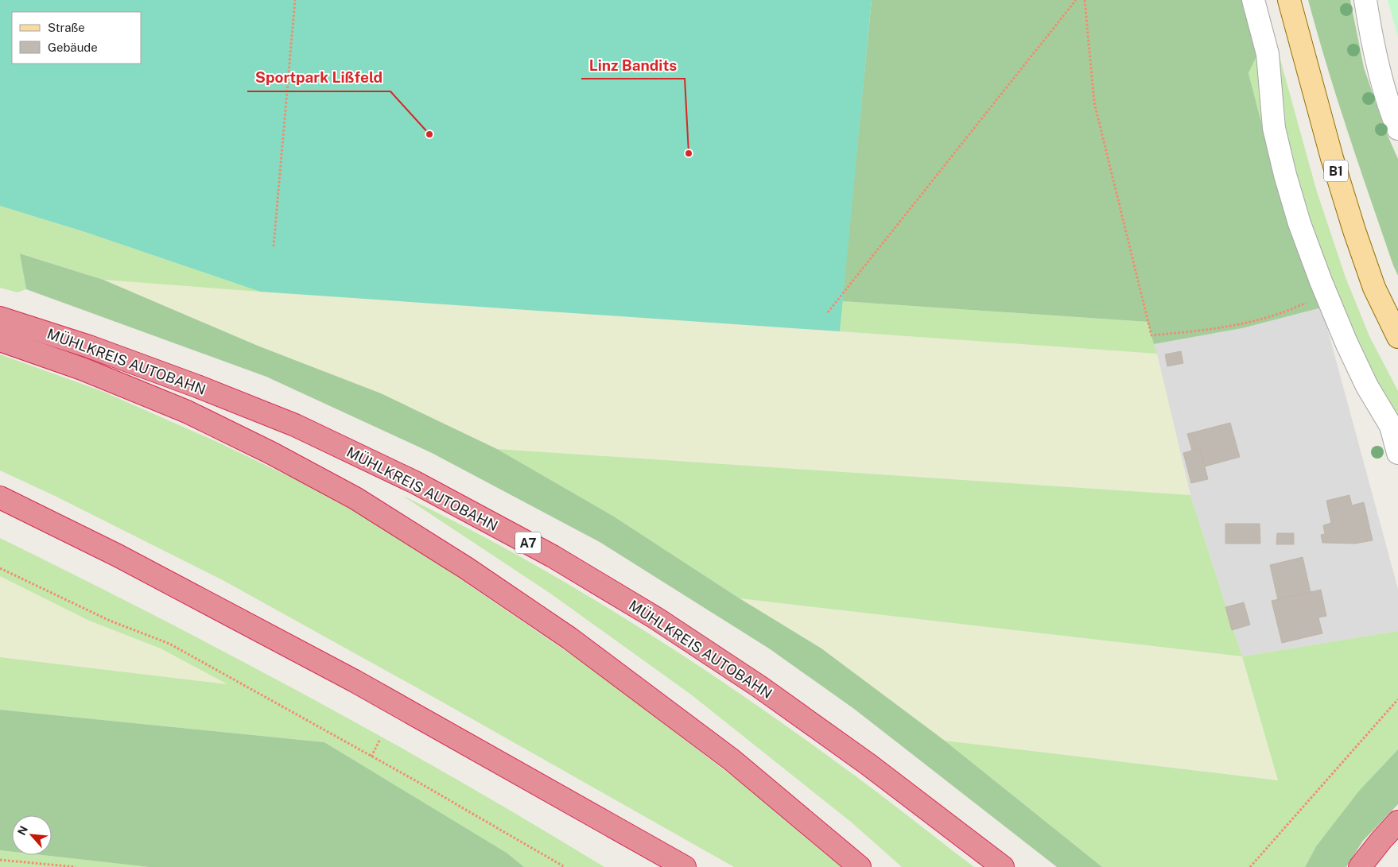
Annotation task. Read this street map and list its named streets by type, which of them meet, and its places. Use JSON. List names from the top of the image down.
{
  "streets": {
    "highway": ["MÜHLKREIS AUTOBAHN", "A7"],
    "main road": ["B1"]
  },
  "places": ["Sportpark Lißfeld", "Linz Bandits"],
  "legend": ["Straße", "Gebäude"],
  "north": "top left"
}
